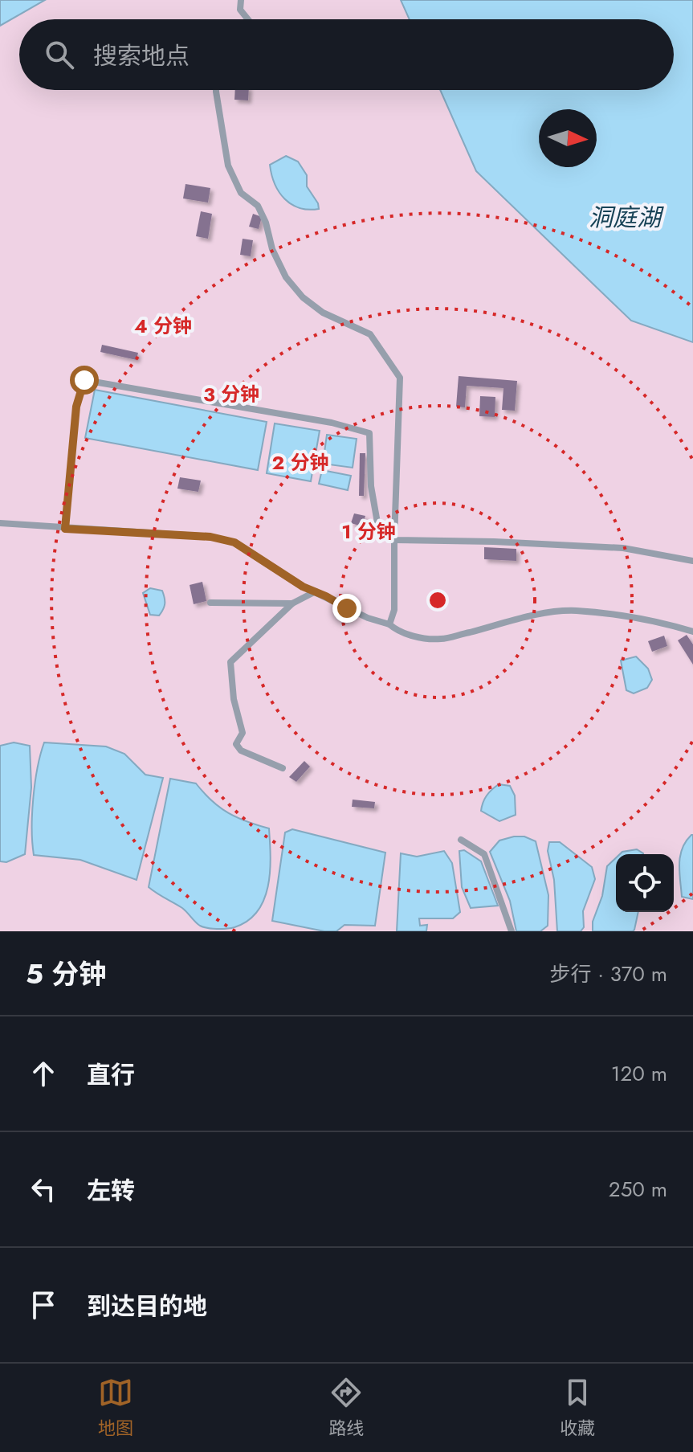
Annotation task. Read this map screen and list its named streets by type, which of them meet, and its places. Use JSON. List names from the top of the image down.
{
  "water": ["洞庭湖"],
  "north": "right",
  "page": {
    "search": "搜索地点",
    "heading": ["5 分钟", "步行 · 370 m"],
    "list": [
      ["直行", "120 m"],
      ["左转", "250 m"],
      "到达目的地"
    ],
    "nav": ["地图", "路线", "收藏"]
  },
  "rings": [
    "4 分钟",
    "3 分钟",
    "2 分钟",
    "1 分钟"
  ]
}
